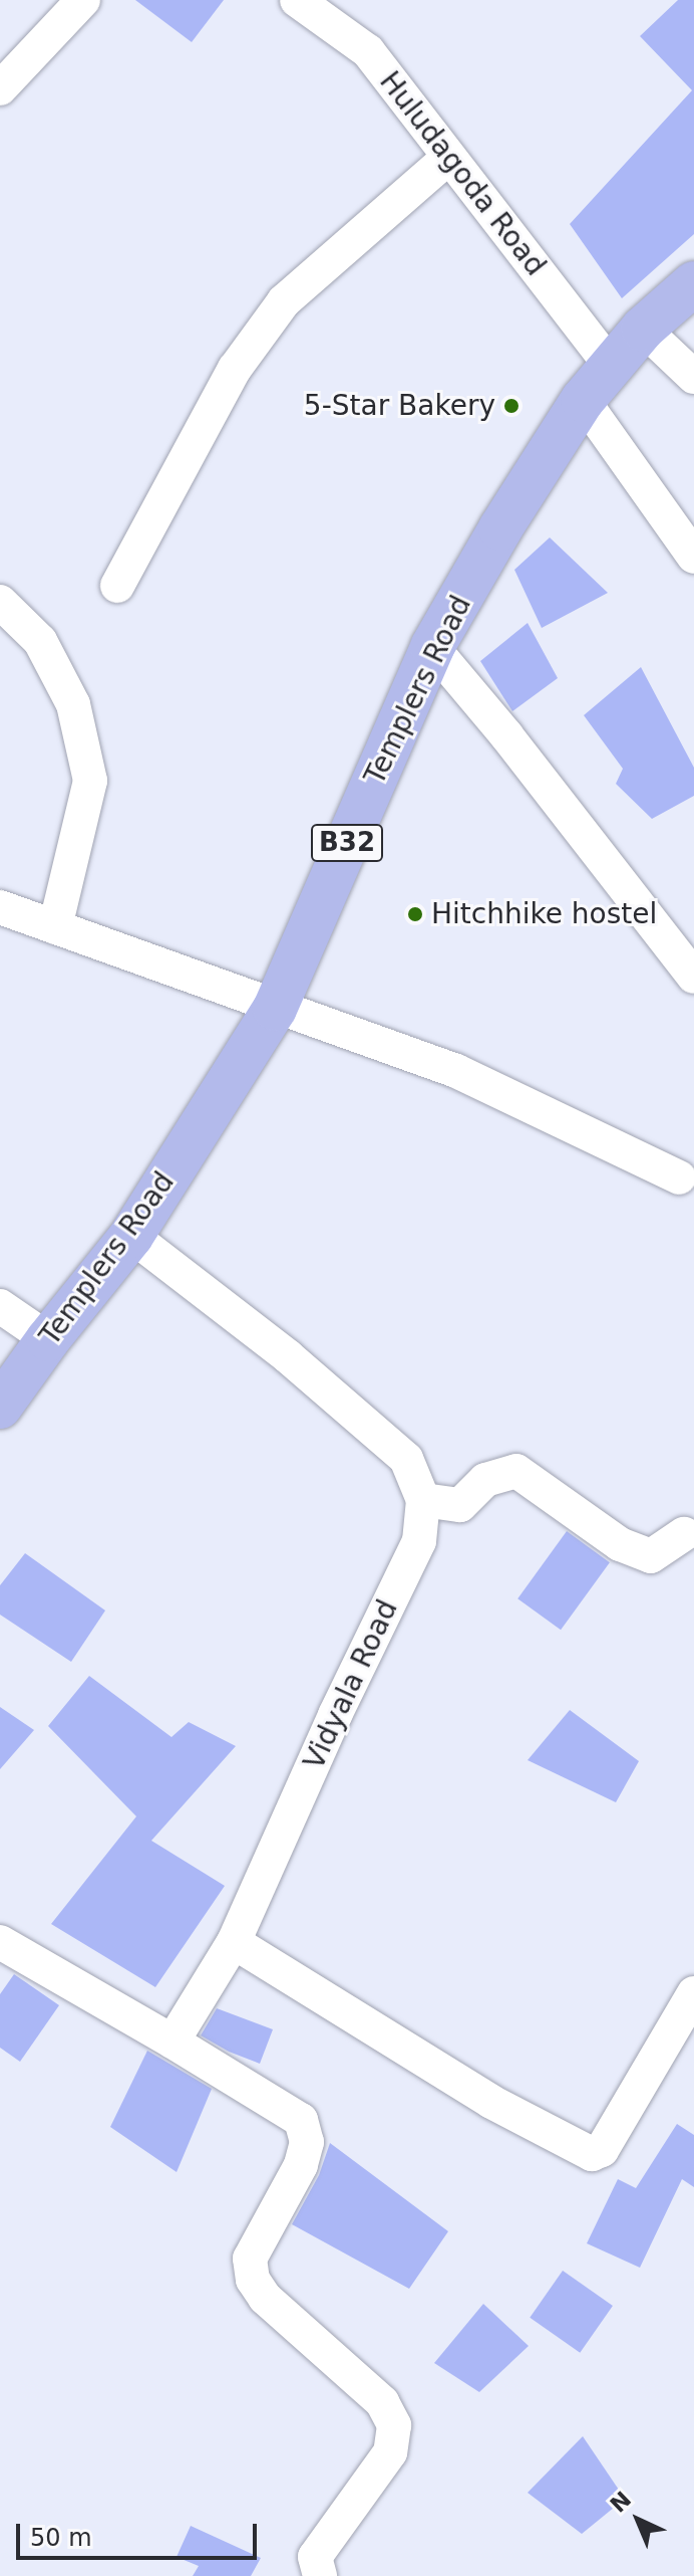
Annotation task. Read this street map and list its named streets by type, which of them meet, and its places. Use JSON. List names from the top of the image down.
{
  "streets": {
    "main road": ["Templers Road", "B32"],
    "street": ["Huludagoda Road", "Vidyala Road"]
  },
  "crossings": [
    ["Huludagoda Road", "Templers Road"],
    ["Templers Road", "Vidyala Road"]
  ],
  "places": ["5-Star Bakery", "Hitchhike hostel"],
  "scale_bar": "50 m",
  "north": "top left"
}
